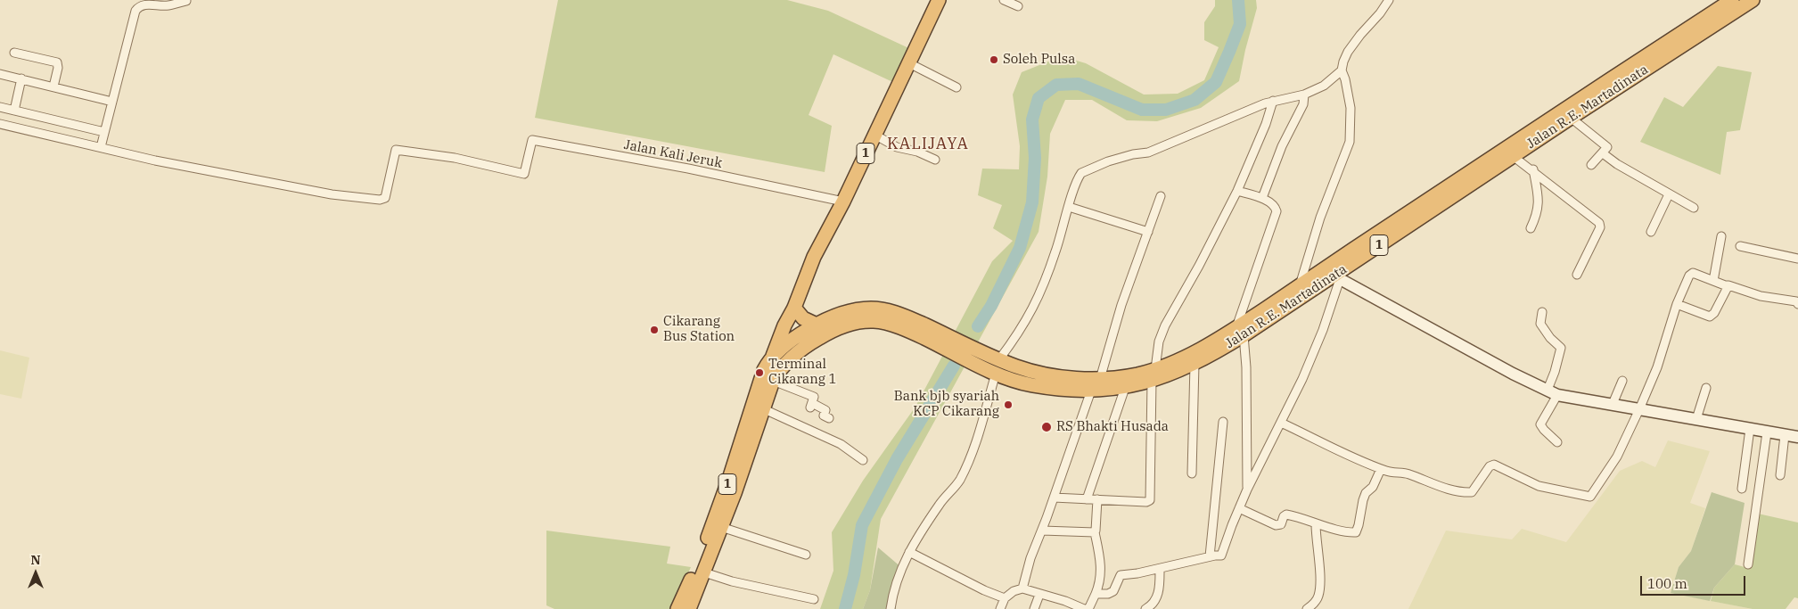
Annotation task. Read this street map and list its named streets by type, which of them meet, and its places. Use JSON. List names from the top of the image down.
{
  "streets": {
    "highway": ["Jalan R.E. Martadinata", "1"],
    "street": ["Jalan Kali Jeruk"]
  },
  "crossings": [
    ["Jalan R.E. Martadinata", "1"],
    ["1", "Jalan Kali Jeruk"]
  ],
  "districts": ["KALIJAYA"],
  "places": [
    "Soleh Pulsa",
    "Cikarang Bus Station",
    "Terminal Cikarang 1",
    "Bank bjb syariah KCP Cikarang",
    "RS Bhakti Husada"
  ],
  "scale_bar": "100 m",
  "north": "top"
}
